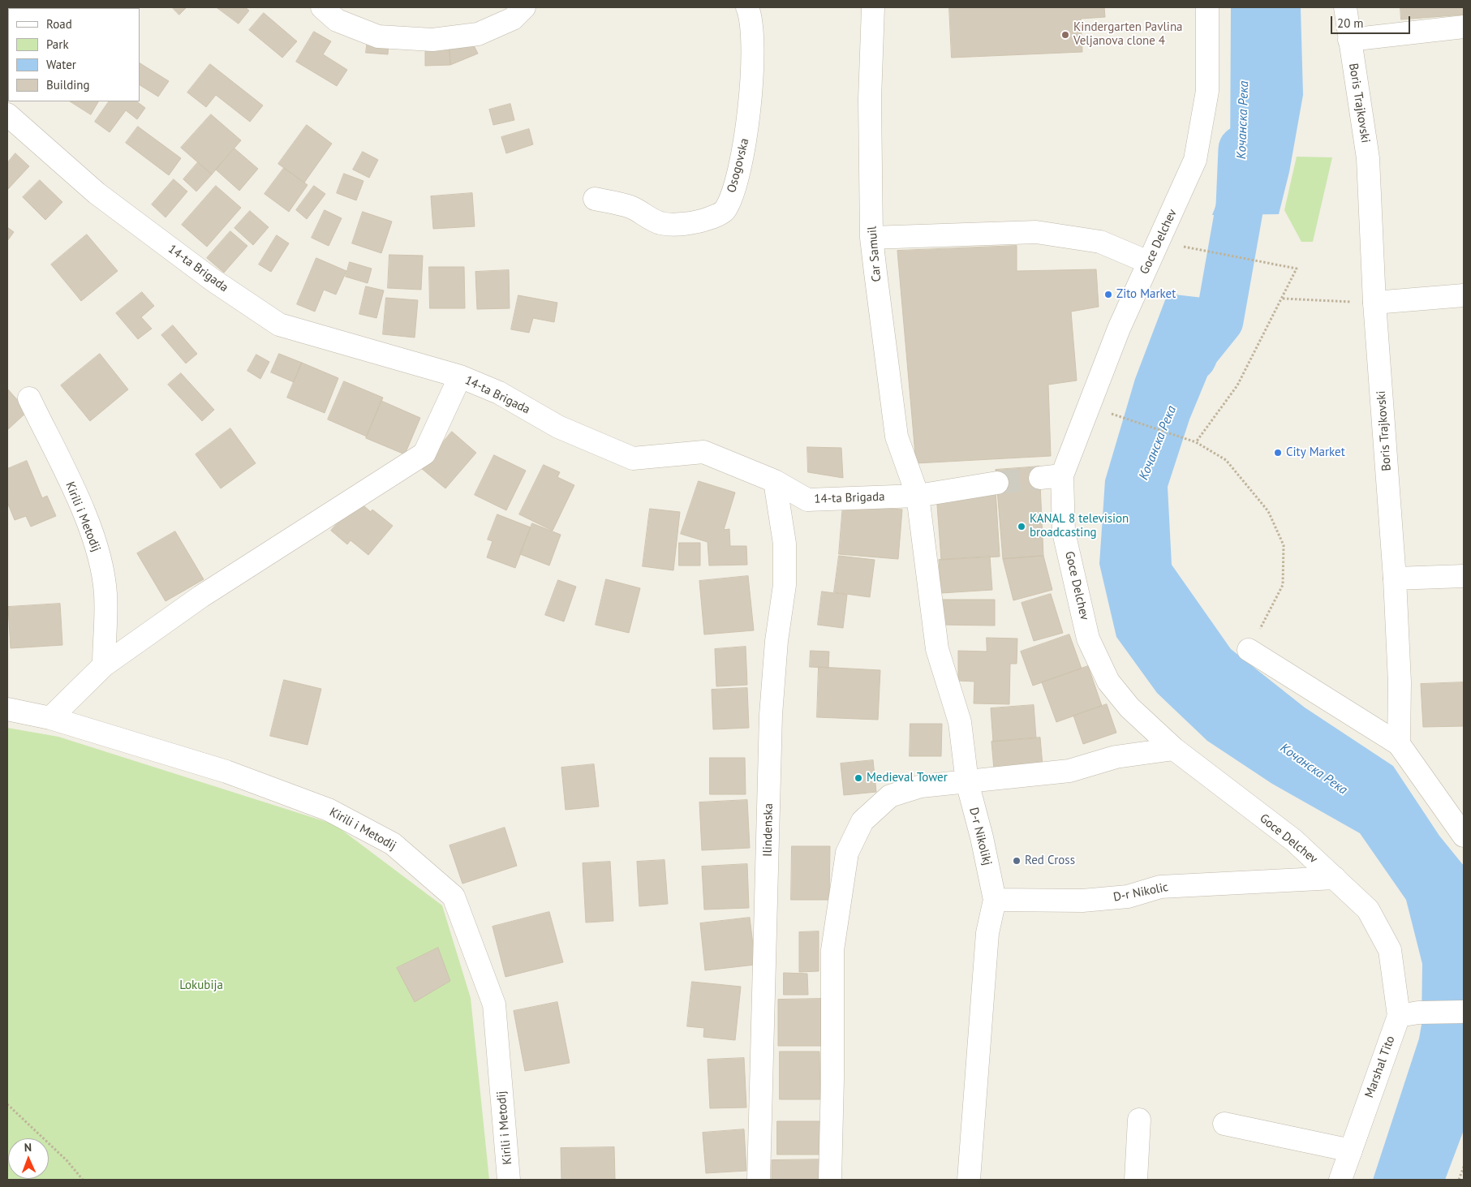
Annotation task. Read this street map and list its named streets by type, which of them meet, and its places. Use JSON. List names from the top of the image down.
{
  "streets": {
    "street": [
      "Boris Trajkovski",
      "Osogovska",
      "Goce Delchev",
      "Car Samuil",
      "14-ta Brigada",
      "Kirili i Metodij",
      "Ilindenska",
      "D-r Nikolikj",
      "D-r Nikolic",
      "Marshal Tito"
    ]
  },
  "crossings": [
    ["Goce Delchev", "D-r Nikolic"],
    ["Goce Delchev", "Marshal Tito"],
    ["Car Samuil", "14-ta Brigada"],
    ["Car Samuil", "D-r Nikolikj"],
    ["14-ta Brigada", "Ilindenska"],
    ["14-ta Brigada", "D-r Nikolikj"],
    ["D-r Nikolikj", "D-r Nikolic"]
  ],
  "water": ["Кочанска Река"],
  "parks": ["Lokubija"],
  "places": [
    "Kindergarten Pavlina Veljanova clone 4",
    "Zito Market",
    "City Market",
    "KANAL 8 television broadcasting",
    "Medieval Tower",
    "Red Cross"
  ],
  "legend": [
    "Road",
    "Park",
    "Water",
    "Building"
  ],
  "scale_bar": "20 m",
  "north": "top"
}
